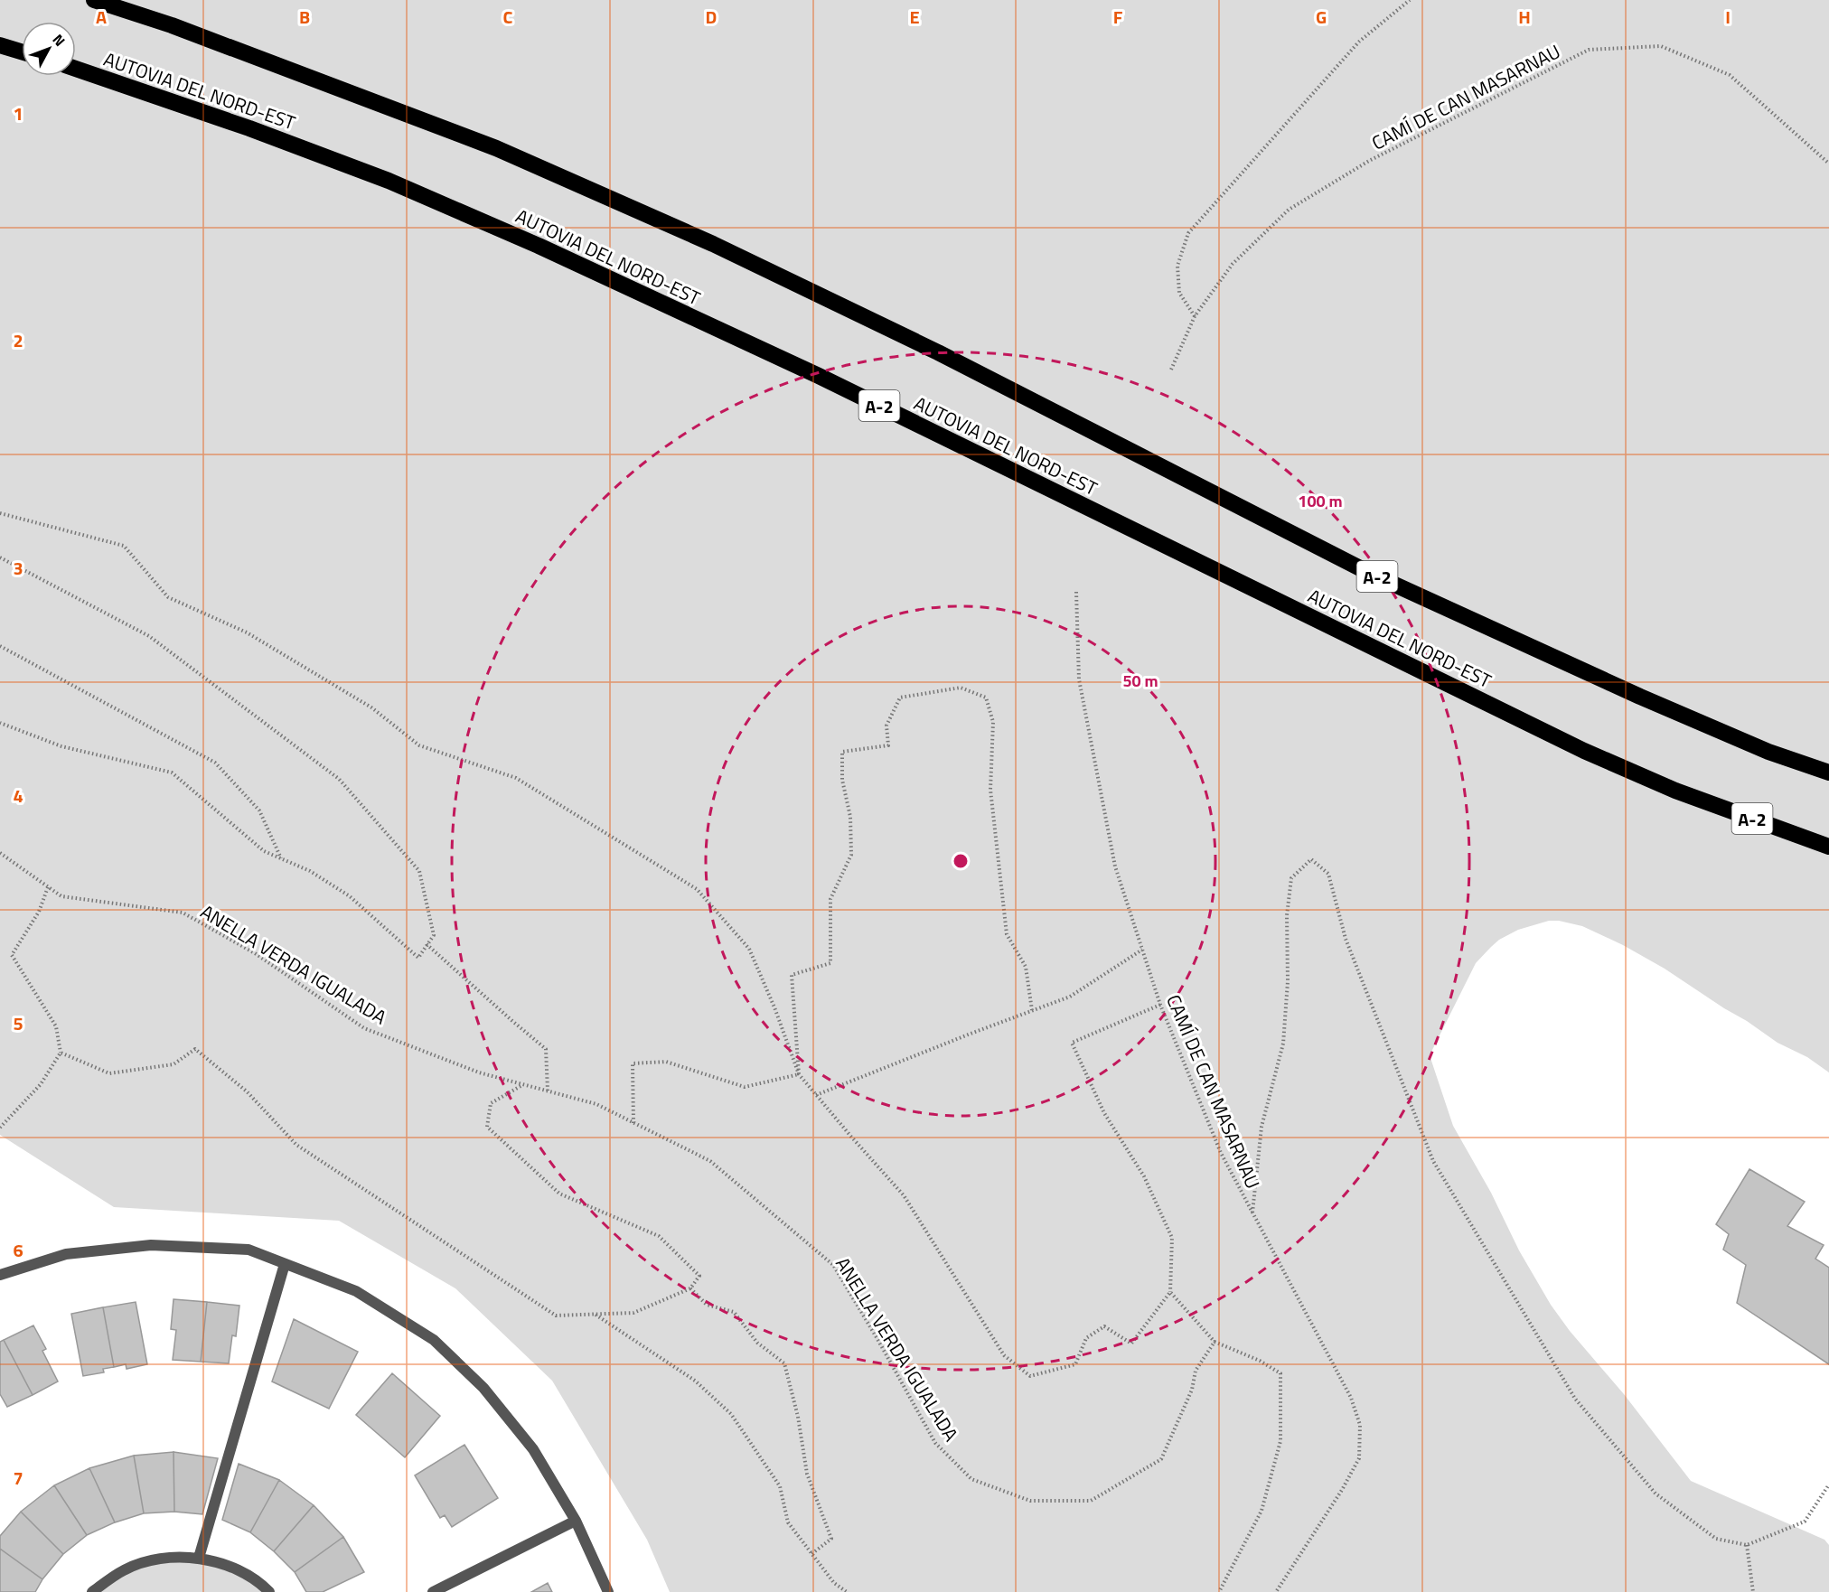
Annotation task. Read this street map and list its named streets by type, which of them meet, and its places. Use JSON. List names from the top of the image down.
{
  "streets": {
    "highway": ["AUTOVIA DEL NORD-EST", "A-2"],
    "path": ["CAMÍ DE CAN MASARNAU", "ANELLA VERDA IGUALADA"]
  },
  "north": "top right",
  "grid": {
    "columns": [
      "A",
      "B",
      "C",
      "D",
      "E",
      "F",
      "G",
      "H",
      "I"
    ],
    "rows": [
      "1",
      "2",
      "3",
      "4",
      "5",
      "6",
      "7"
    ]
  },
  "rings": ["100 m", "50 m"]
}
